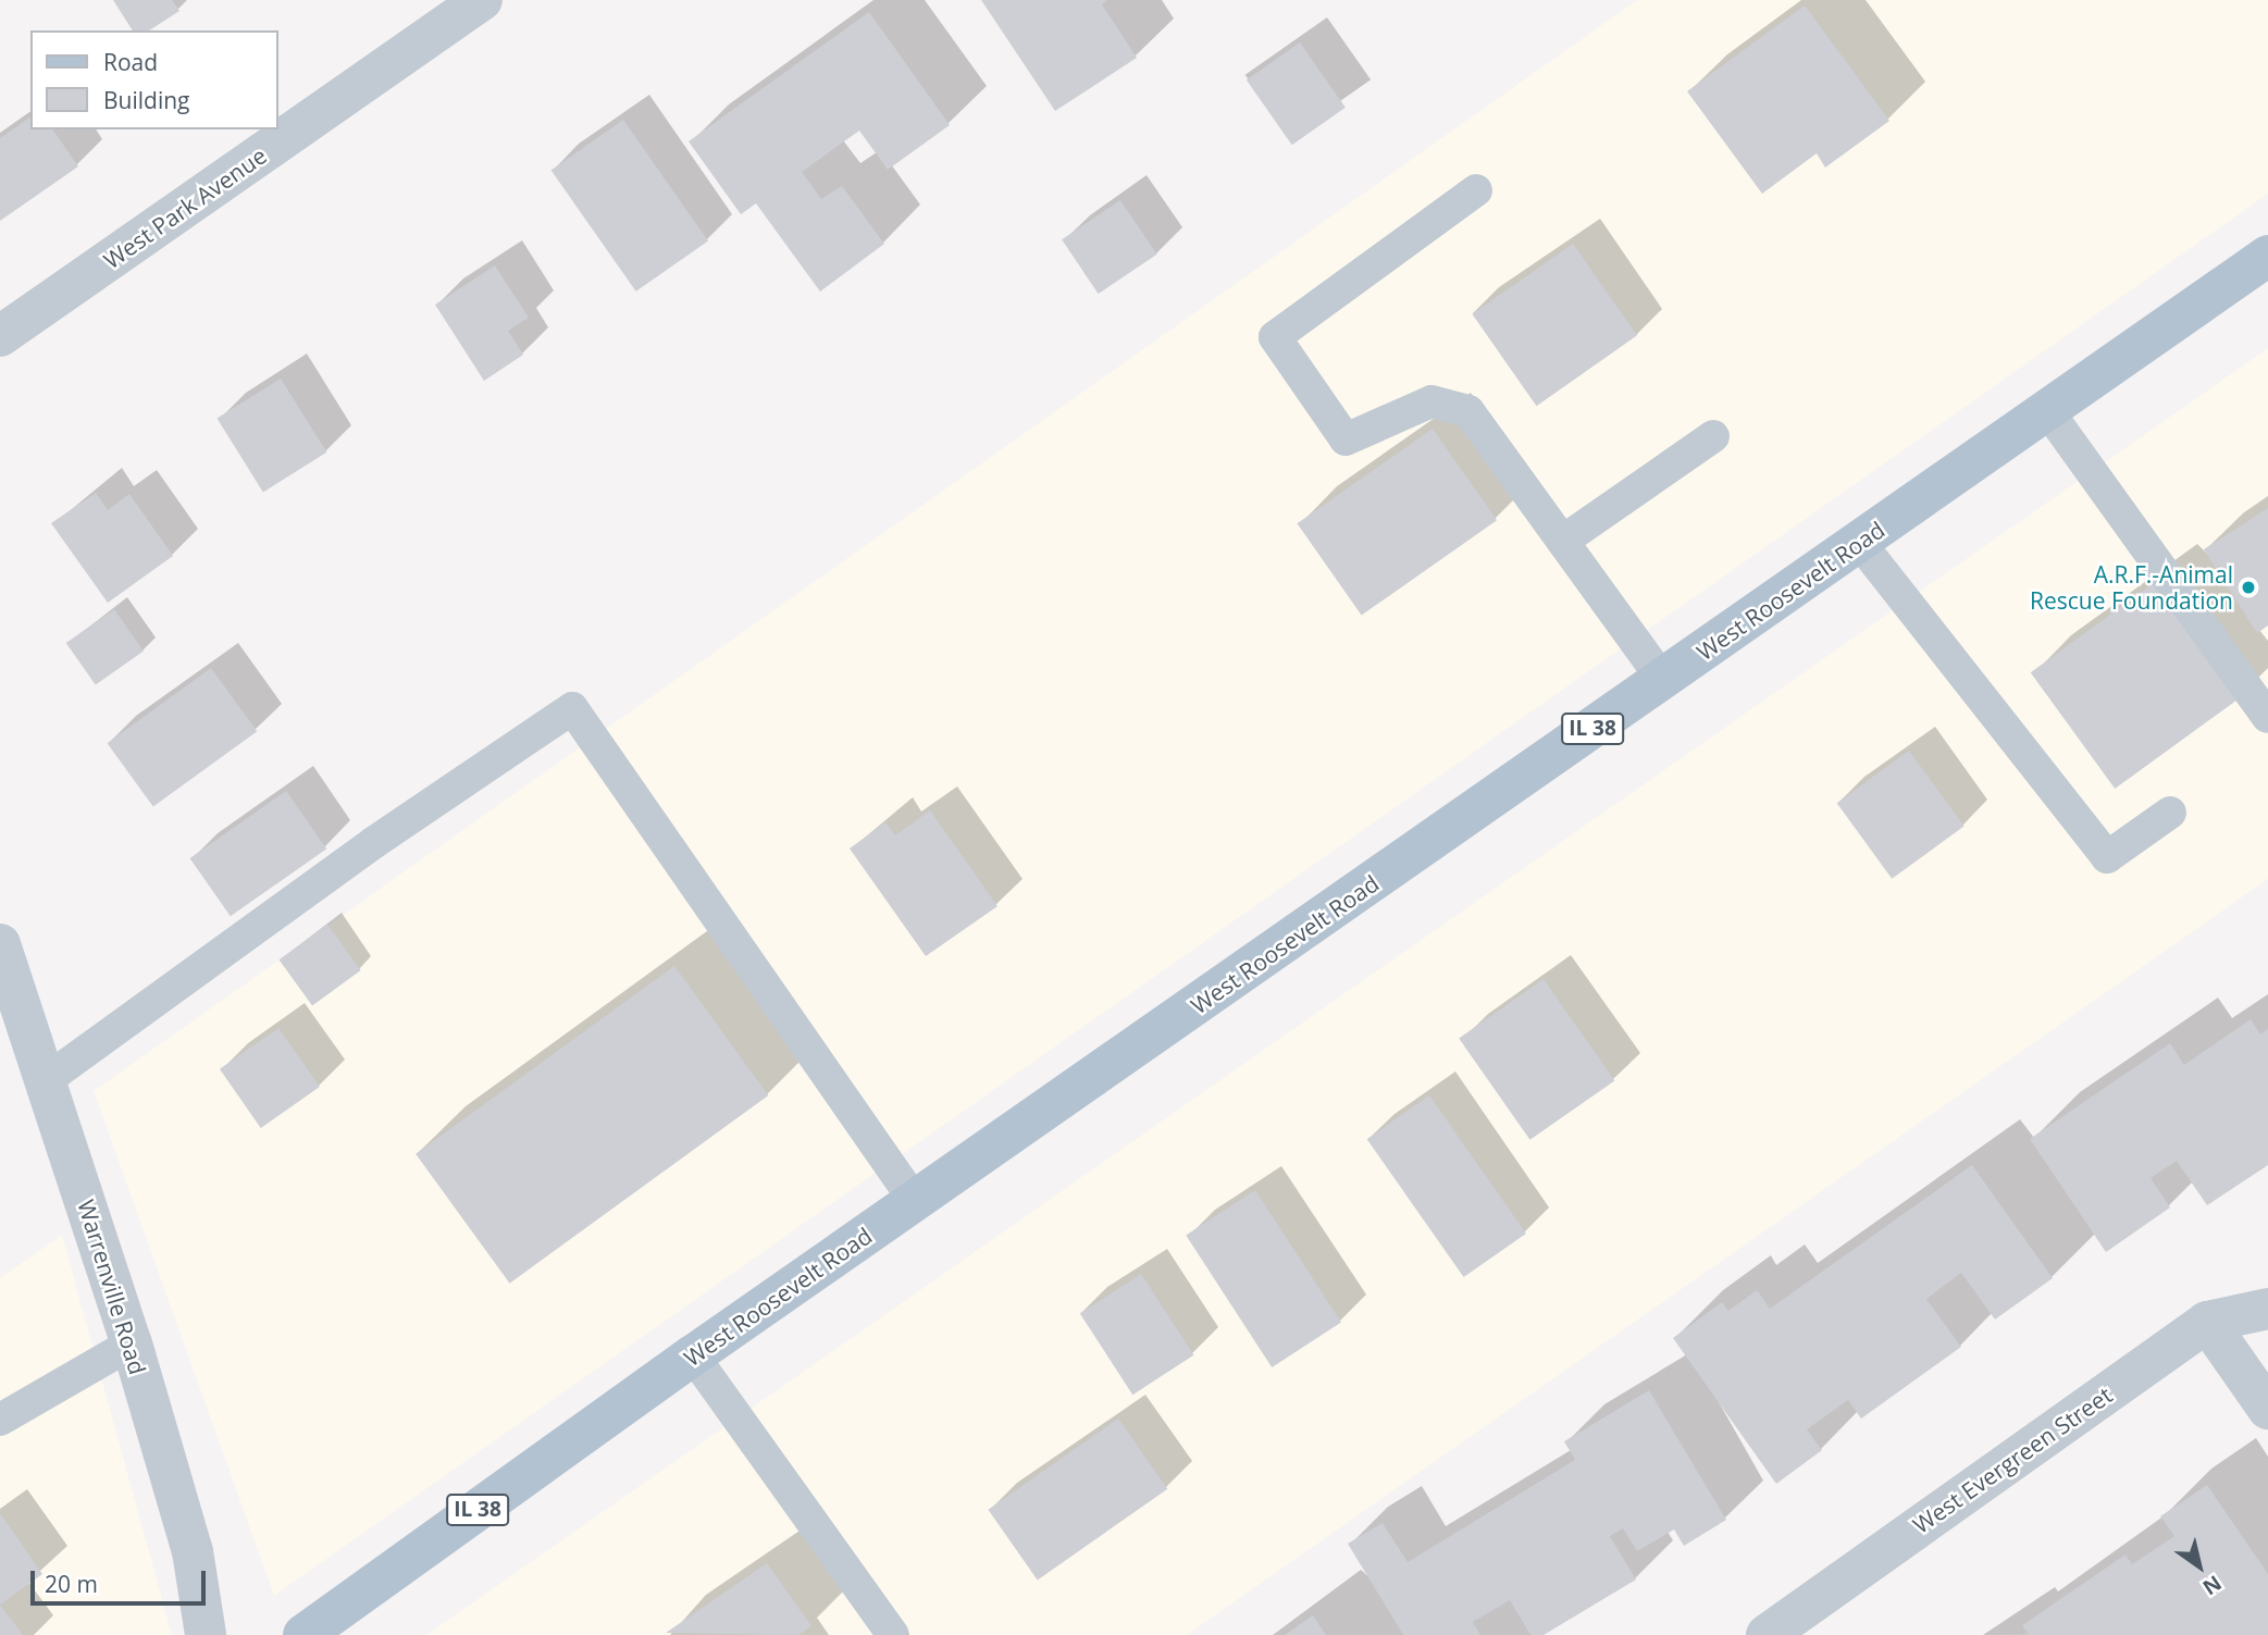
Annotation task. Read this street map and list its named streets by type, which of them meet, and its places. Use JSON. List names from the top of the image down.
{
  "streets": {
    "main road": ["West Roosevelt Road", "IL 38"],
    "street": ["West Park Avenue", "Warrenville Road", "West Evergreen Street"]
  },
  "places": ["A.R.F.-Animal Rescue Foundation"],
  "legend": ["Road", "Building"],
  "scale_bar": "20 m",
  "north": "bottom right"
}
